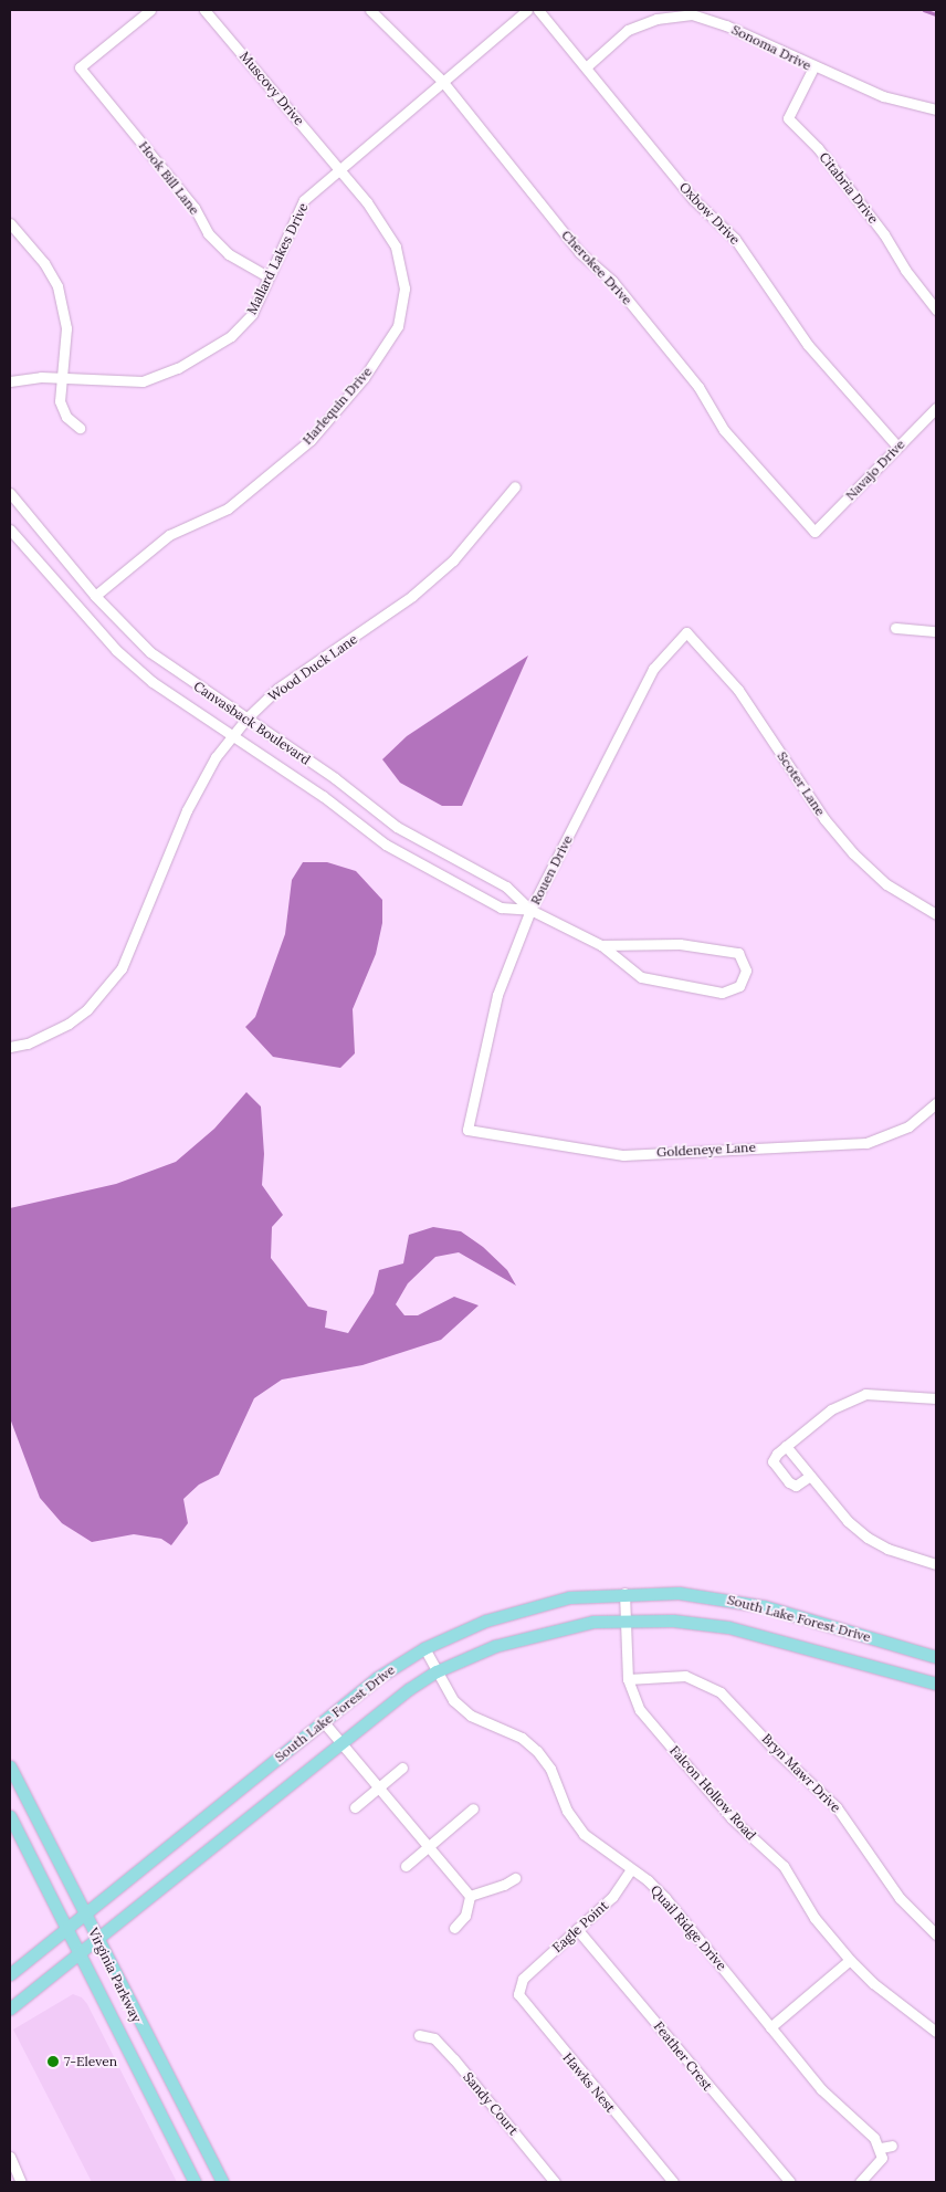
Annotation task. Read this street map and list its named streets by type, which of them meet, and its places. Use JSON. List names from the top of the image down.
{
  "streets": {
    "main road": ["South Lake Forest Drive", "Virginia Parkway"],
    "street": [
      "Sonoma Drive",
      "Muscovy Drive",
      "Hook Bill Lane",
      "Citabria Drive",
      "Oxbow Drive",
      "Mallard Lakes Drive",
      "Cherokee Drive",
      "Harlequin Drive",
      "Navajo Drive",
      "Wood Duck Lane",
      "Canvasback Boulevard",
      "Scoter Lane",
      "Rouen Drive",
      "Goldeneye Lane",
      "Bryn Mawr Drive",
      "Falcon Hollow Road",
      "Eagle Point",
      "Quail Ridge Drive",
      "Feather Crest",
      "Hawks Nest",
      "Sandy Court"
    ]
  },
  "crossings": [
    ["Sonoma Drive", "Citabria Drive"],
    ["Sonoma Drive", "Oxbow Drive"],
    ["Muscovy Drive", "Mallard Lakes Drive"],
    ["Muscovy Drive", "Harlequin Drive"],
    ["Hook Bill Lane", "Mallard Lakes Drive"],
    ["Oxbow Drive", "Navajo Drive"],
    ["Mallard Lakes Drive", "Cherokee Drive"],
    ["Mallard Lakes Drive", "Harlequin Drive"],
    ["Cherokee Drive", "Navajo Drive"],
    ["Harlequin Drive", "Canvasback Boulevard"],
    ["Wood Duck Lane", "Canvasback Boulevard"],
    ["Canvasback Boulevard", "Rouen Drive"],
    ["Scoter Lane", "Rouen Drive"],
    ["Rouen Drive", "Goldeneye Lane"],
    ["South Lake Forest Drive", "Falcon Hollow Road"],
    ["South Lake Forest Drive", "Quail Ridge Drive"],
    ["South Lake Forest Drive", "Virginia Parkway"],
    ["Bryn Mawr Drive", "Falcon Hollow Road"],
    ["Eagle Point", "Quail Ridge Drive"],
    ["Eagle Point", "Feather Crest"],
    ["Eagle Point", "Hawks Nest"]
  ],
  "places": ["7-Eleven"]
}
